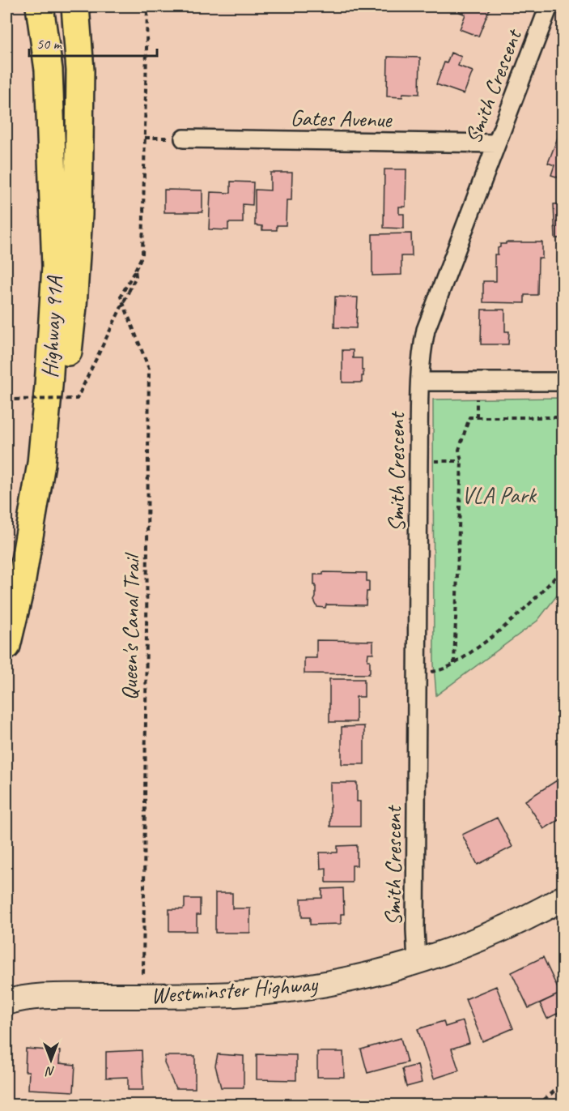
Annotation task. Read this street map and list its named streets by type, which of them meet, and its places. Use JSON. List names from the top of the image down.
{
  "streets": {
    "highway": ["Highway 91A"],
    "main road": ["Westminster Highway"],
    "street": ["Smith Crescent", "Gates Avenue"],
    "path": ["Queen's Canal Trail"]
  },
  "crossings": [
    ["Smith Crescent", "Gates Avenue"],
    ["Smith Crescent", "Westminster Highway"],
    ["Queen's Canal Trail", "Westminster Highway"]
  ],
  "parks": ["VLA Park"],
  "scale_bar": "50 m",
  "north": "bottom"
}
